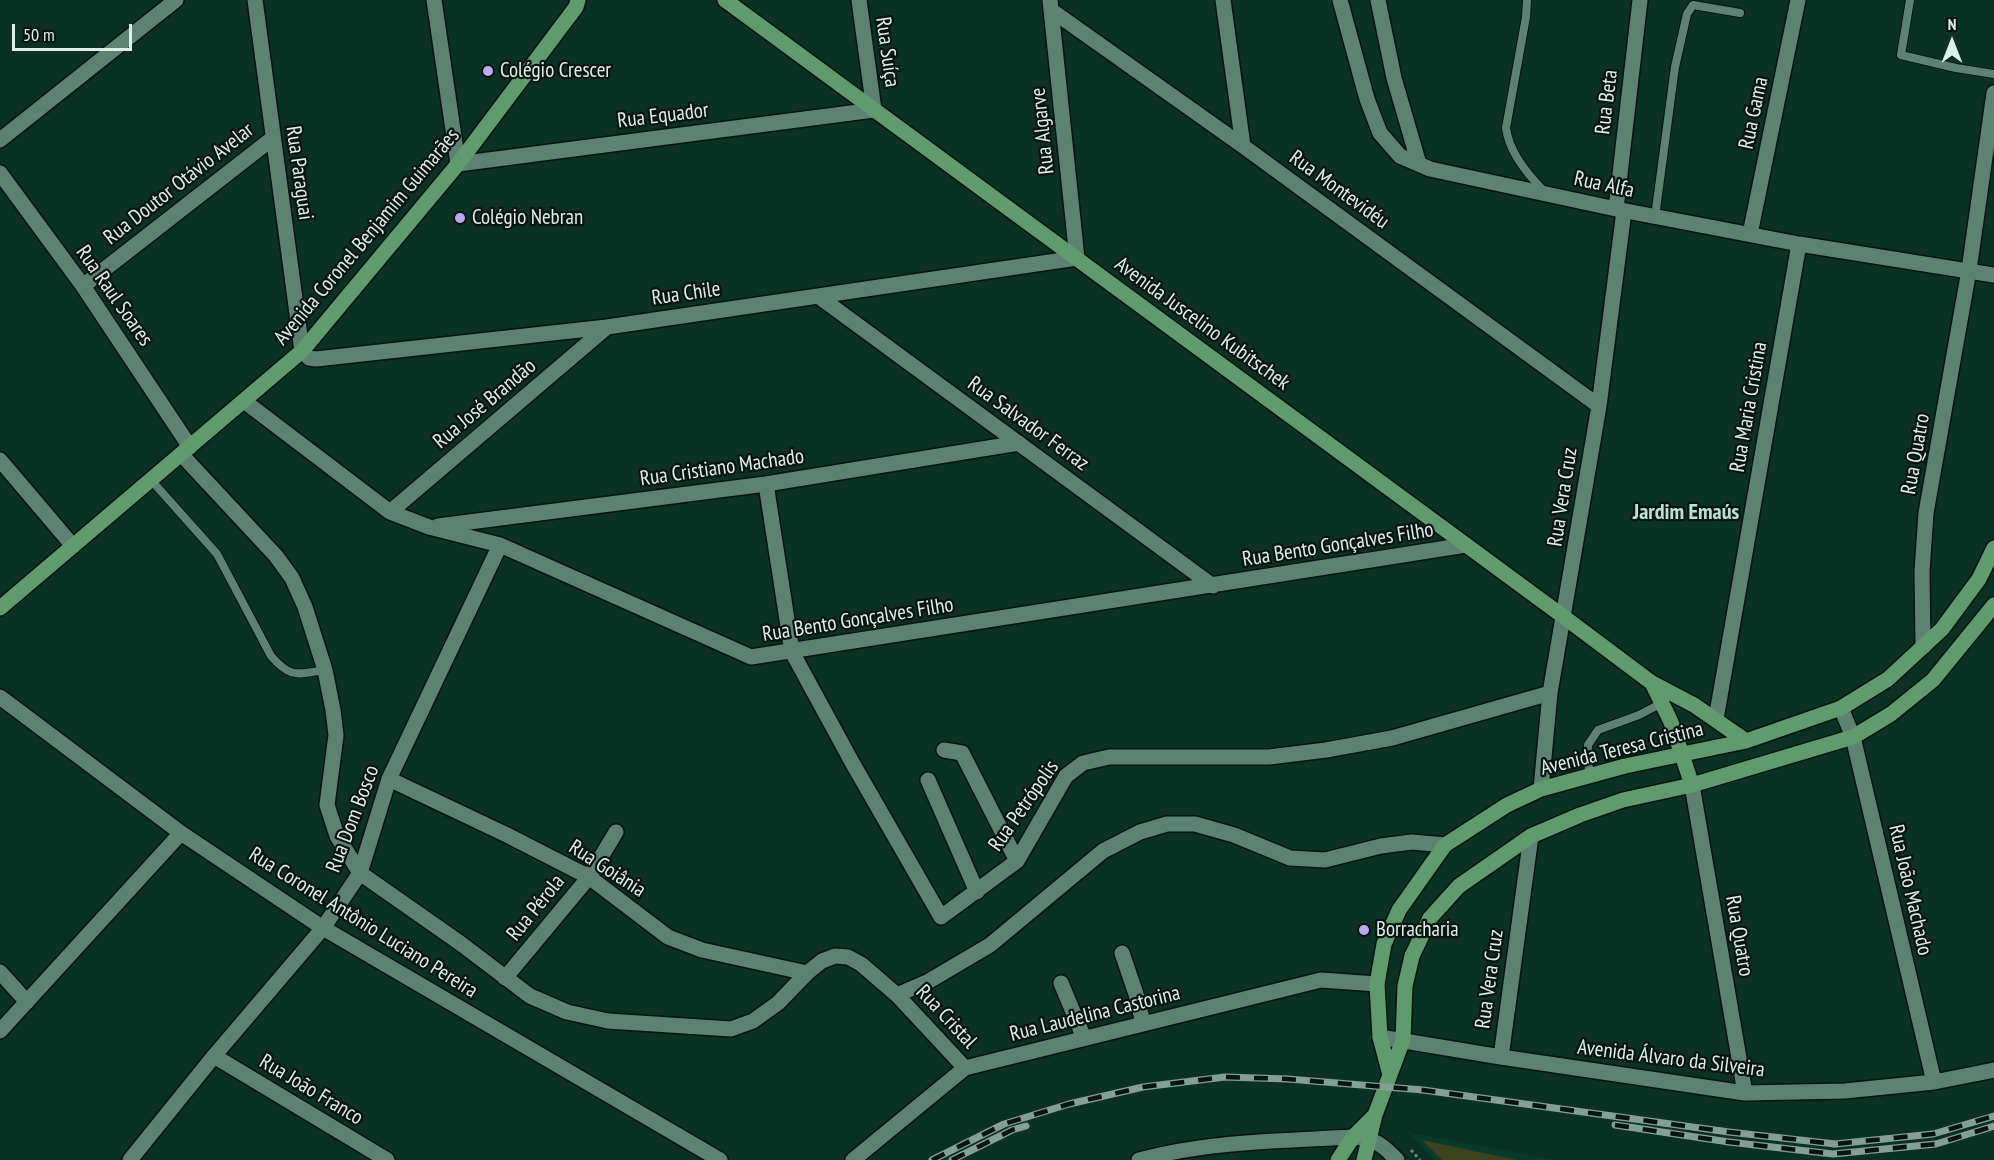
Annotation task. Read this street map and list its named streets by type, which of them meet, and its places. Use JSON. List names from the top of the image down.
{
  "streets": {
    "street": [
      "Rua Suíça",
      "Rua Beta",
      "Rua Gama",
      "Rua Equador",
      "Rua Algarve",
      "Rua Paraguai",
      "Rua Doutor Otávio Avelar",
      "Rua Alfa",
      "Rua Montevidéu",
      "Avenida Coronel Benjamim Guimarães",
      "Rua Chile",
      "Rua Raul Soares",
      "Avenida Juscelino Kubitschek",
      "Rua José Brandão",
      "Rua Maria Cristina",
      "Rua Salvador Ferraz",
      "Rua Quatro",
      "Rua Cristiano Machado",
      "Rua Vera Cruz",
      "Rua Bento Gonçalves Filho",
      "Avenida Teresa Cristina",
      "Rua Petrópolis",
      "Rua Dom Bosco",
      "Rua Goiânia",
      "Rua João Machado",
      "Rua Pérola",
      "Rua Coronel Antônio Luciano Pereira",
      "Rua Laudelina Castorina",
      "Rua Cristal",
      "Avenida Álvaro da Silveira",
      "Rua João Franco"
    ]
  },
  "crossings": [
    ["Rua Suíça", "Rua Equador"],
    ["Rua Suíça", "Avenida Juscelino Kubitschek"],
    ["Rua Beta", "Rua Alfa"],
    ["Rua Beta", "Rua Vera Cruz"],
    ["Rua Gama", "Rua Alfa"],
    ["Rua Equador", "Avenida Coronel Benjamim Guimarães"],
    ["Rua Equador", "Avenida Juscelino Kubitschek"],
    ["Rua Algarve", "Rua Montevidéu"],
    ["Rua Algarve", "Rua Chile"],
    ["Rua Algarve", "Avenida Juscelino Kubitschek"],
    ["Rua Paraguai", "Rua Doutor Otávio Avelar"],
    ["Rua Paraguai", "Avenida Coronel Benjamim Guimarães"],
    ["Rua Paraguai", "Rua Chile"],
    ["Rua Doutor Otávio Avelar", "Rua Raul Soares"],
    ["Rua Alfa", "Rua Maria Cristina"],
    ["Rua Alfa", "Rua Quatro"],
    ["Rua Alfa", "Rua Vera Cruz"],
    ["Rua Montevidéu", "Rua Vera Cruz"],
    ["Avenida Coronel Benjamim Guimarães", "Rua Chile"],
    ["Avenida Coronel Benjamim Guimarães", "Rua Raul Soares"],
    ["Avenida Coronel Benjamim Guimarães", "Rua Bento Gonçalves Filho"],
    ["Rua Chile", "Avenida Juscelino Kubitschek"],
    ["Rua Chile", "Rua José Brandão"],
    ["Rua Chile", "Rua Salvador Ferraz"],
    ["Rua Raul Soares", "Rua Dom Bosco"],
    ["Rua Raul Soares", "Rua Cristal"],
    ["Avenida Juscelino Kubitschek", "Rua Maria Cristina"],
    ["Avenida Juscelino Kubitschek", "Rua Vera Cruz"],
    ["Avenida Juscelino Kubitschek", "Rua Bento Gonçalves Filho"],
    ["Avenida Juscelino Kubitschek", "Avenida Teresa Cristina"],
    ["Rua José Brandão", "Rua Bento Gonçalves Filho"],
    ["Rua Salvador Ferraz", "Rua Cristiano Machado"],
    ["Rua Salvador Ferraz", "Rua Bento Gonçalves Filho"],
    ["Rua Quatro", "Avenida Teresa Cristina"],
    ["Rua Quatro", "Avenida Álvaro da Silveira"],
    ["Rua Cristiano Machado", "Rua Bento Gonçalves Filho"],
    ["Rua Cristiano Machado", "Rua Petrópolis"],
    ["Rua Vera Cruz", "Avenida Teresa Cristina"],
    ["Rua Vera Cruz", "Rua Petrópolis"],
    ["Rua Vera Cruz", "Avenida Álvaro da Silveira"],
    ["Rua Bento Gonçalves Filho", "Rua Petrópolis"],
    ["Rua Bento Gonçalves Filho", "Rua Dom Bosco"],
    ["Avenida Teresa Cristina", "Rua João Machado"],
    ["Avenida Teresa Cristina", "Rua Laudelina Castorina"],
    ["Avenida Teresa Cristina", "Avenida Álvaro da Silveira"],
    ["Rua Dom Bosco", "Rua Goiânia"],
    ["Rua Dom Bosco", "Rua Coronel Antônio Luciano Pereira"],
    ["Rua Dom Bosco", "Rua Cristal"],
    ["Rua Dom Bosco", "Rua João Franco"],
    ["Rua Goiânia", "Rua Pérola"],
    ["Rua Goiânia", "Rua Cristal"],
    ["Rua João Machado", "Avenida Álvaro da Silveira"],
    ["Rua Pérola", "Rua Cristal"],
    ["Rua Laudelina Castorina", "Rua Cristal"]
  ],
  "districts": ["Jardim Emaús"],
  "places": ["Colégio Crescer", "Colégio Nebran", "Borracharia"],
  "scale_bar": "50 m",
  "north": "top"
}
